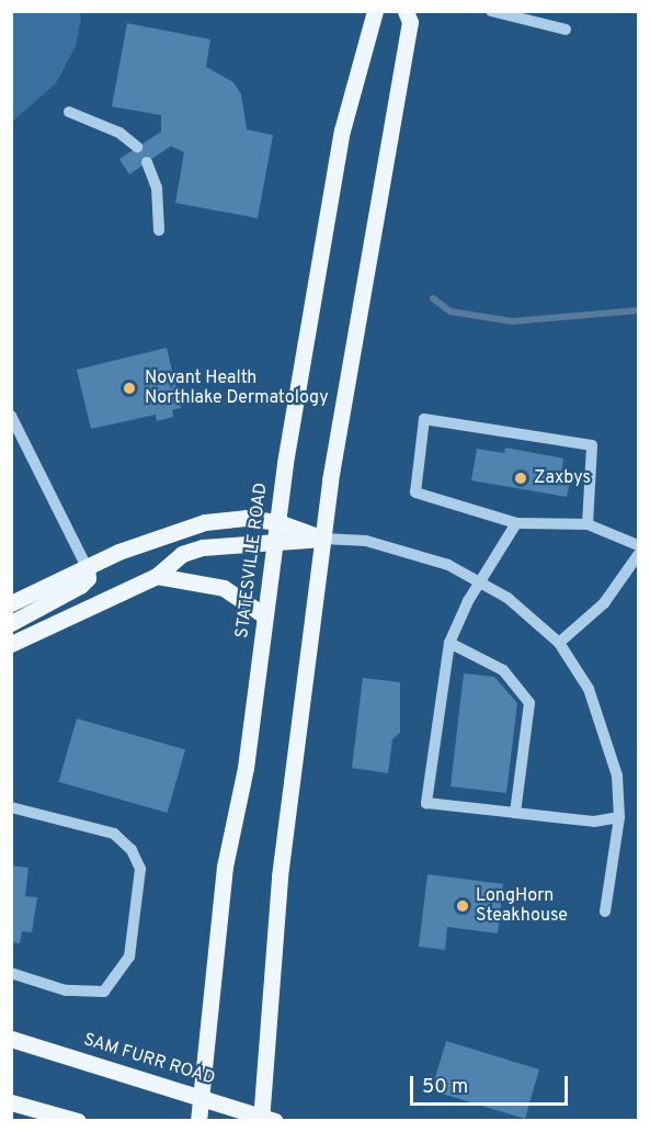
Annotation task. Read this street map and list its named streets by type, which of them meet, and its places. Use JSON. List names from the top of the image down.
{
  "streets": {
    "main road": ["STATESVILLE ROAD", "SAM FURR ROAD"]
  },
  "crossings": [
    ["STATESVILLE ROAD", "SAM FURR ROAD"]
  ],
  "places": ["Novant Health Northlake Dermatology", "Zaxbys", "LongHorn Steakhouse"],
  "scale_bar": "50 m"
}
